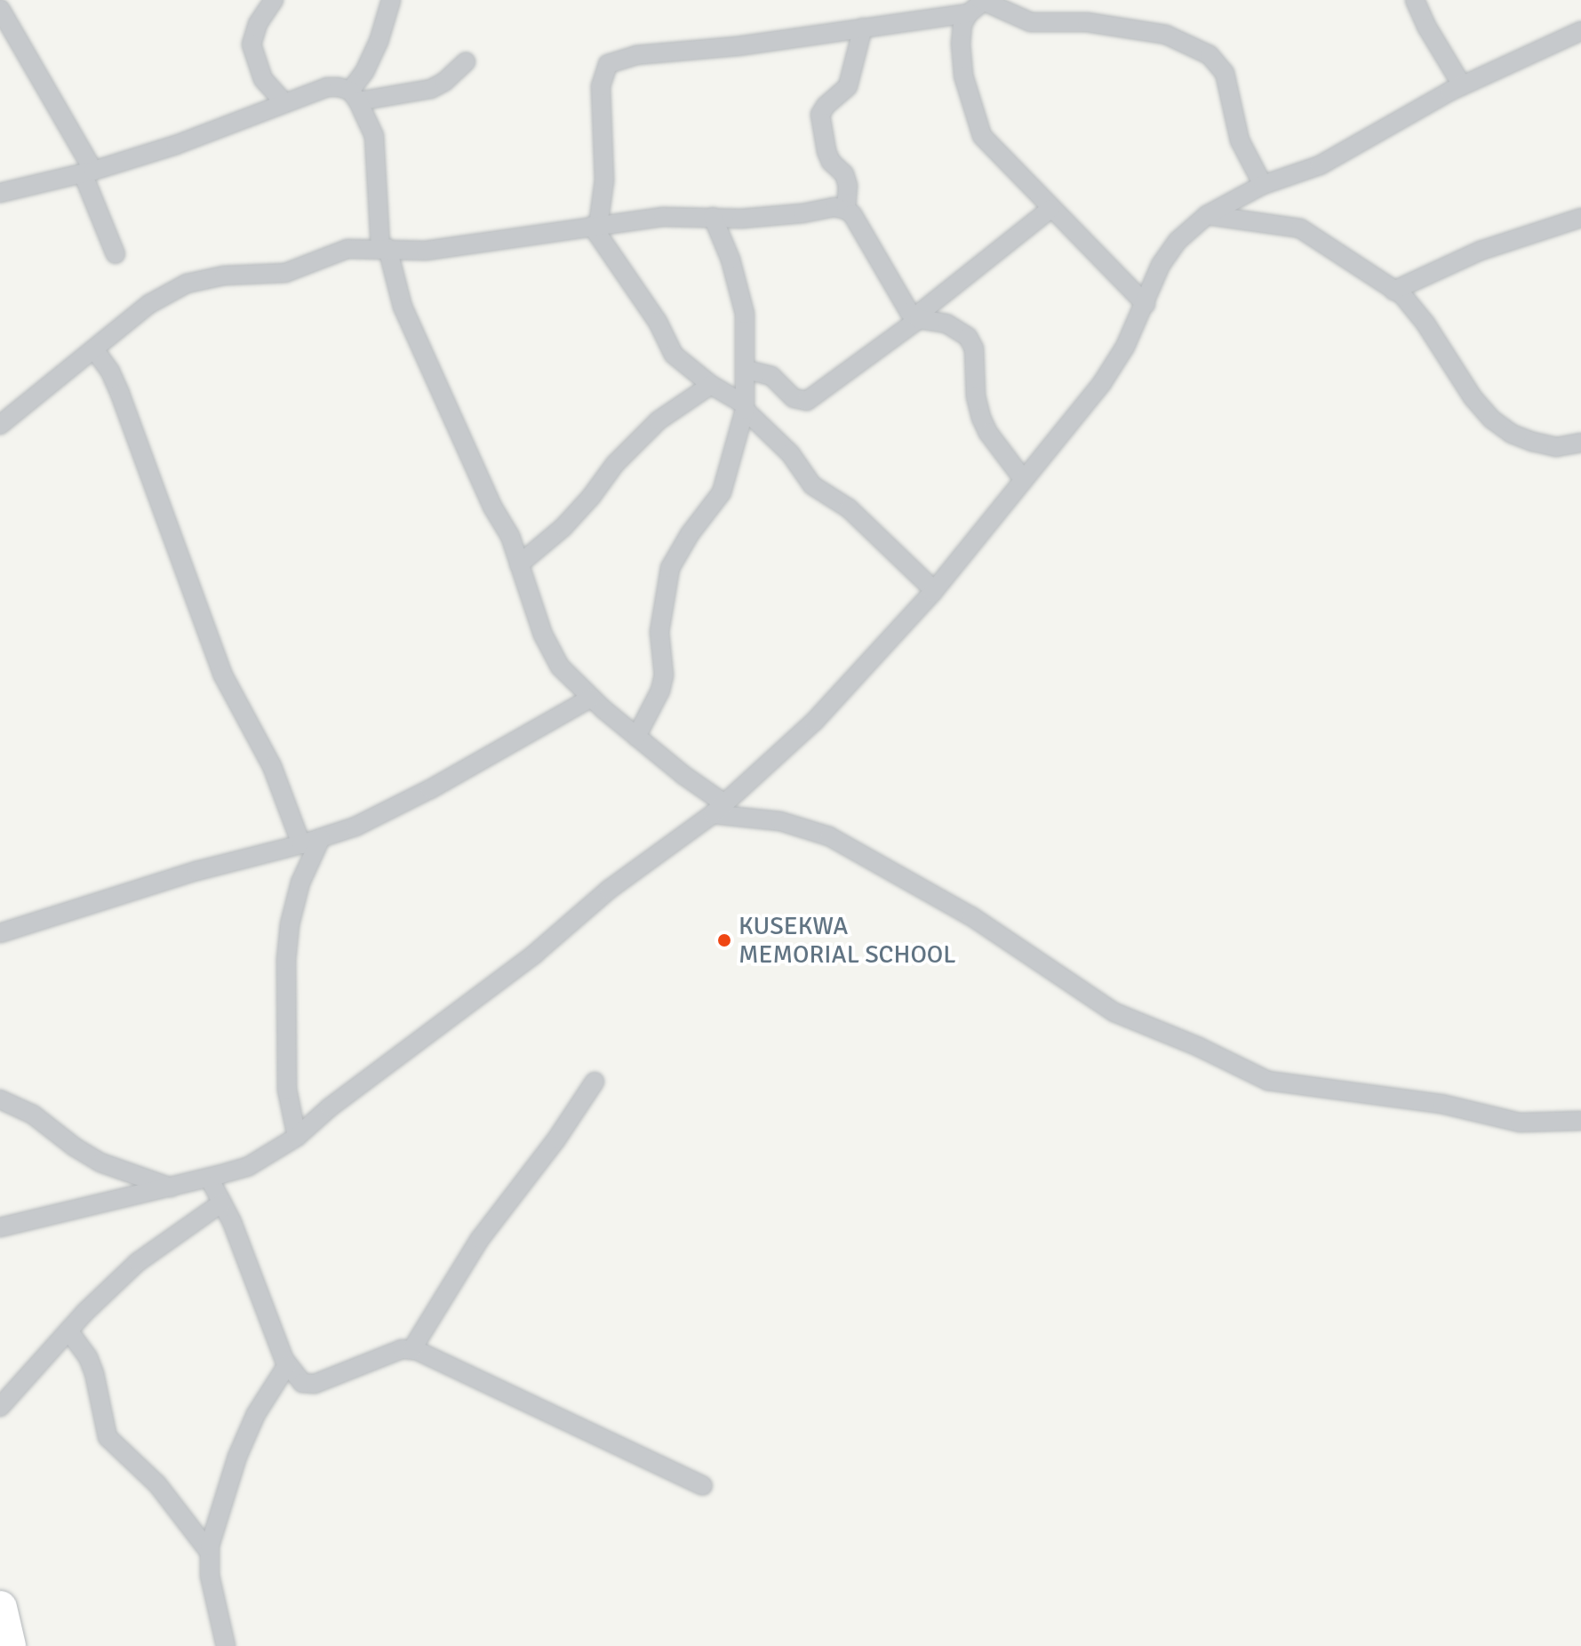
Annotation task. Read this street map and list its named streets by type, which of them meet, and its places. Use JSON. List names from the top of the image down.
{
  "places": ["KUSEKWA MEMORIAL SCHOOL"]
}
